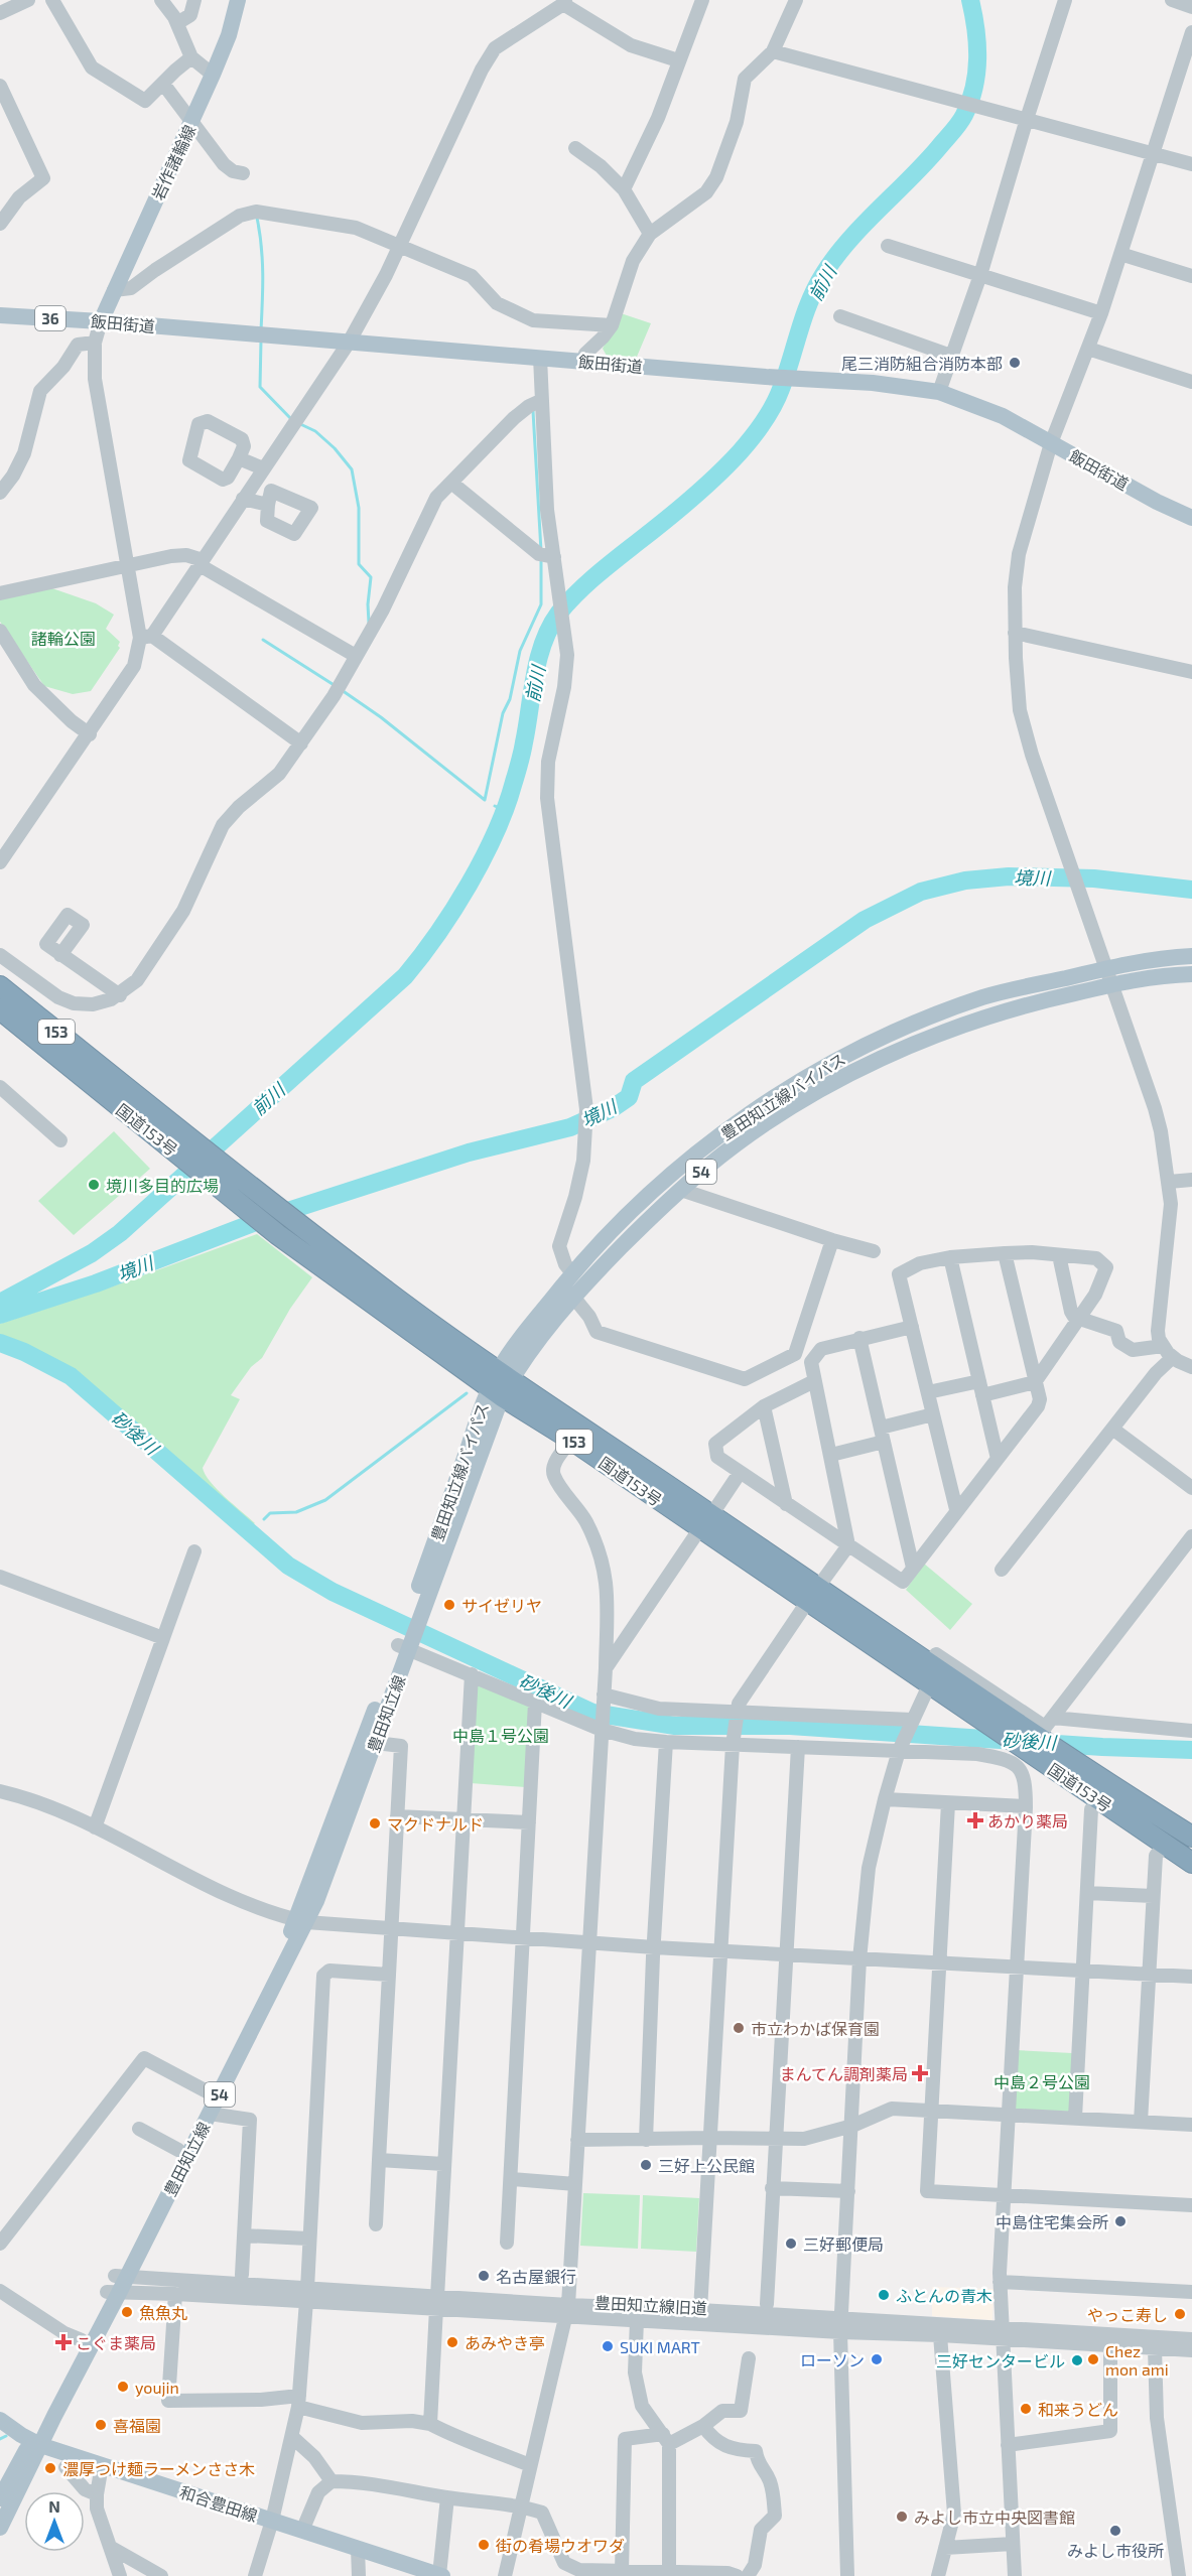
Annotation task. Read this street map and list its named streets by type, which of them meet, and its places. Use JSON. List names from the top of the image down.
{
  "streets": {
    "highway": ["153", "国道153号"],
    "main road": [
      "岩作諸輪線",
      "36",
      "飯田街道",
      "豊田知立線バイパス",
      "54",
      "豊田知立線",
      "和合豊田線"
    ],
    "street": ["豊田知立線旧道"]
  },
  "crossings": [
    ["岩作諸輪線", "飯田街道"],
    ["豊田知立線バイパス", "国道153号"],
    ["豊田知立線バイパス", "豊田知立線"],
    ["豊田知立線", "豊田知立線旧道"],
    ["豊田知立線", "和合豊田線"]
  ],
  "water": ["前川", "境川", "砂後川"],
  "parks": ["諸輪公園", "中島１号公園", "中島２号公園"],
  "places": {
    "other": [
      "尾三消防組合消防本部",
      "境川多目的広場",
      "サイゼリヤ",
      "マクドナルド",
      "市立わかば保育園",
      "三好上公民館",
      "中島住宅集会所",
      "三好郵便局",
      "名古屋銀行",
      "ふとんの青木",
      "魚魚丸",
      "やっこ寿し",
      "あみやき亭",
      "SUKI MART",
      "ローソン",
      "Chez mon ami",
      "三好センタービル",
      "youjin",
      "和来うどん",
      "喜福園",
      "濃厚つけ麺ラーメンささ木",
      "みよし市立中央図書館",
      "みよし市役所",
      "街の肴場ウオワダ"
    ],
    "health": ["あかり薬局", "まんてん調剤薬局", "こぐま薬局"]
  },
  "north": "top"
}
